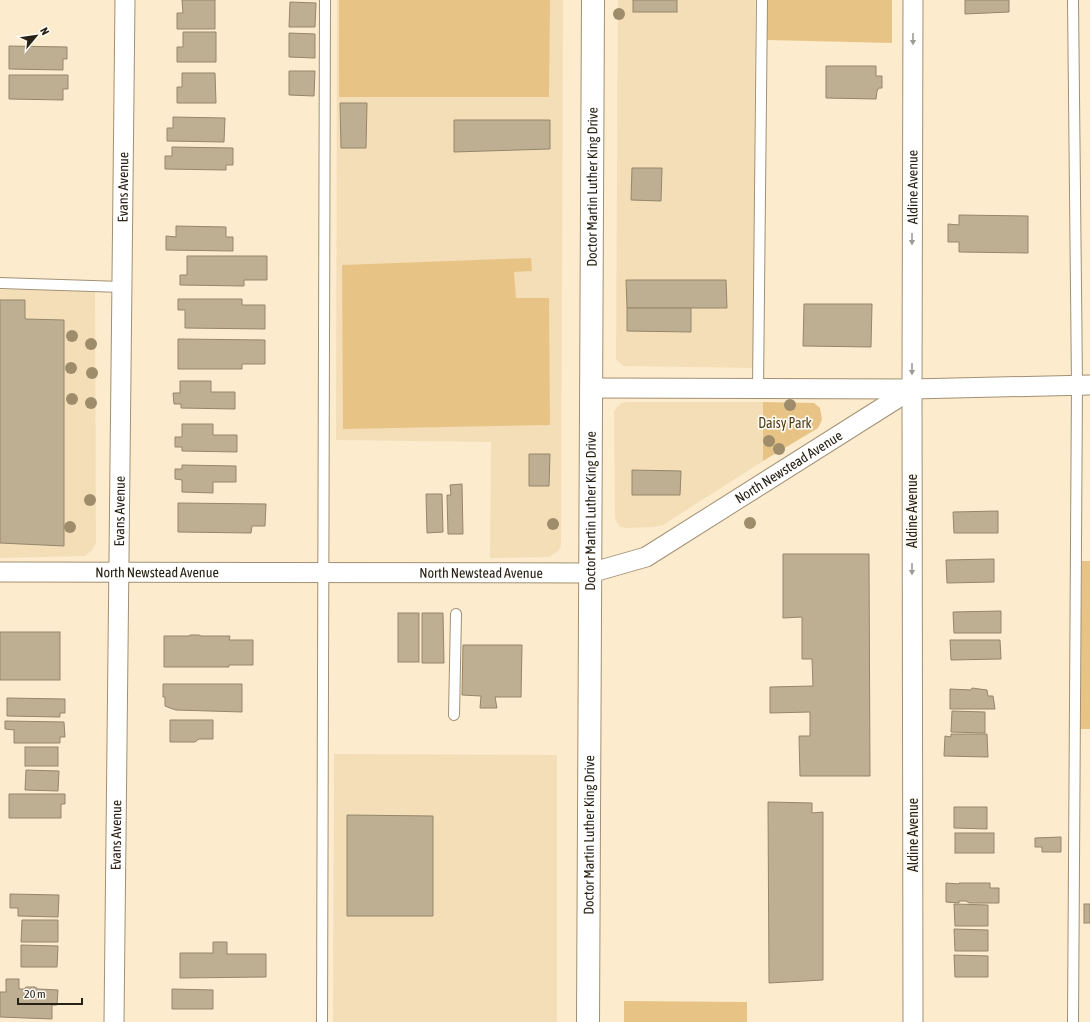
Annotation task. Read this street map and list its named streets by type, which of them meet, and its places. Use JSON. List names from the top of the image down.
{
  "streets": {
    "main road": ["Doctor Martin Luther King Drive"],
    "street": ["Evans Avenue", "Aldine Avenue", "North Newstead Avenue"]
  },
  "crossings": [
    ["Evans Avenue", "North Newstead Avenue"],
    ["Doctor Martin Luther King Drive", "North Newstead Avenue"],
    ["Aldine Avenue", "North Newstead Avenue"]
  ],
  "one_way": ["Aldine Avenue"],
  "parks": ["Daisy Park"],
  "scale_bar": "20 m",
  "north": "top right"
}
